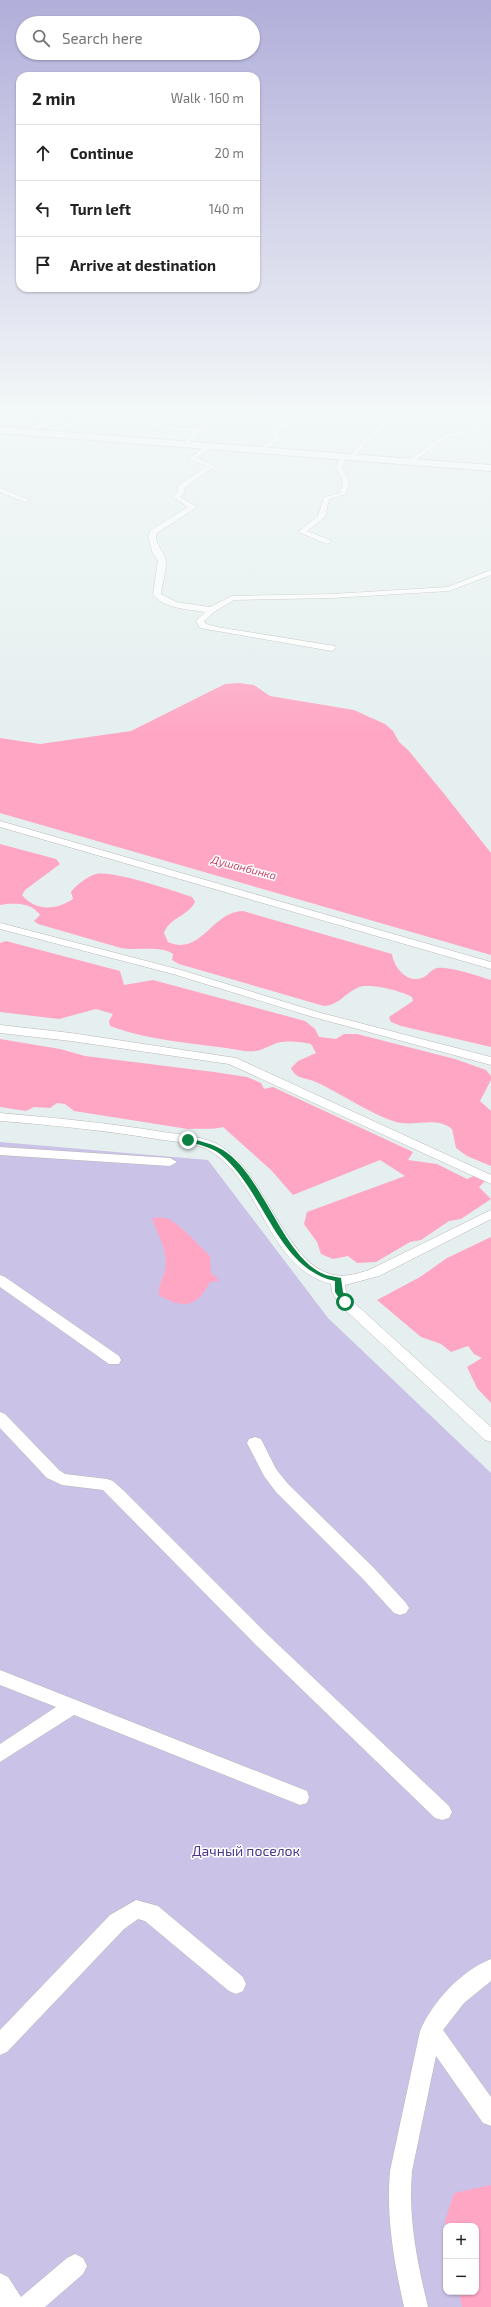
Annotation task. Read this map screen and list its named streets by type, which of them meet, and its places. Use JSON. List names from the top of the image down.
{
  "water": ["Душанбинка"],
  "parks": ["Дачный поселок"],
  "page": {
    "search": "Search here",
    "heading": ["2 min", "Walk · 160 m"],
    "list": [
      ["Continue", "20 m"],
      ["Turn left", "140 m"],
      "Arrive at destination"
    ],
    "map_buttons": ["+", "−"]
  }
}
